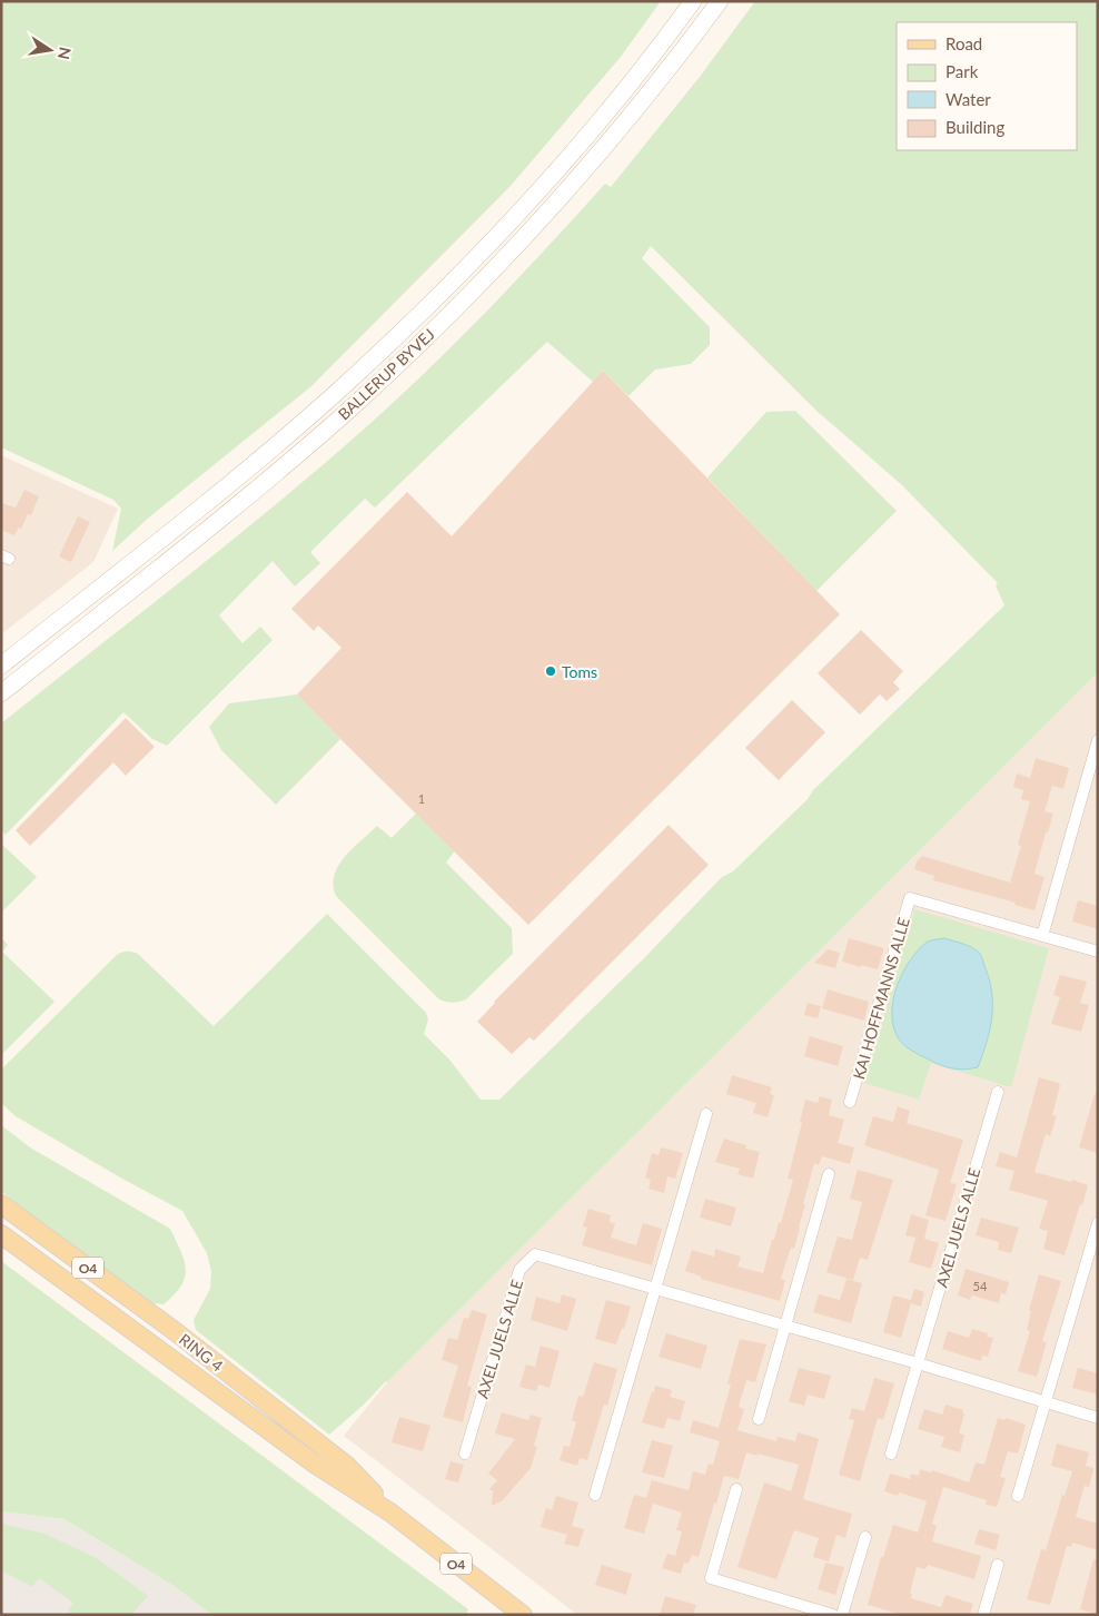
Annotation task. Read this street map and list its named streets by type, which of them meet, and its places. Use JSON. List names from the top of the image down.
{
  "streets": {
    "main road": ["BALLERUP BYVEJ", "O4", "RING 4"],
    "street": ["KAI HOFFMANNS ALLE", "AXEL JUELS ALLE"]
  },
  "places": ["Toms"],
  "house_numbers": ["1", "54"],
  "legend": [
    "Road",
    "Park",
    "Water",
    "Building"
  ],
  "north": "right"
}
